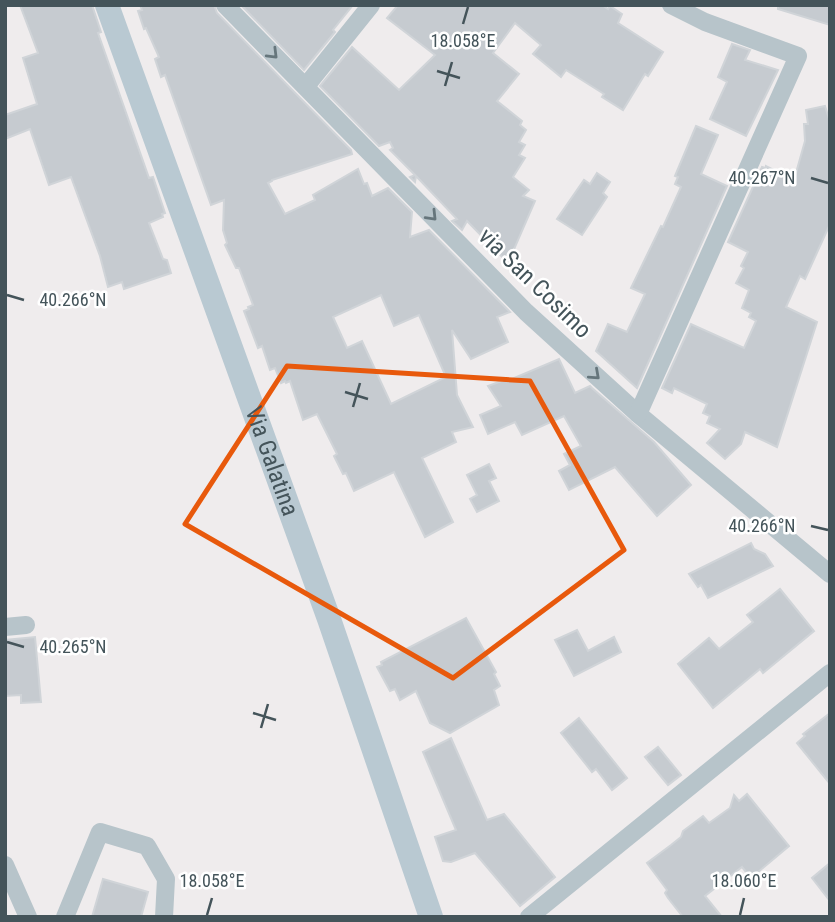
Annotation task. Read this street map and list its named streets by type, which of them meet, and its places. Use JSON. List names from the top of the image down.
{
  "streets": {
    "street": ["via San Cosimo", "Via Galatina"]
  },
  "one_way": ["via San Cosimo"],
  "coordinates": [
    "18.058°E",
    "40.267°N",
    "40.266°N",
    "40.265°N",
    "18.060°E"
  ]
}
